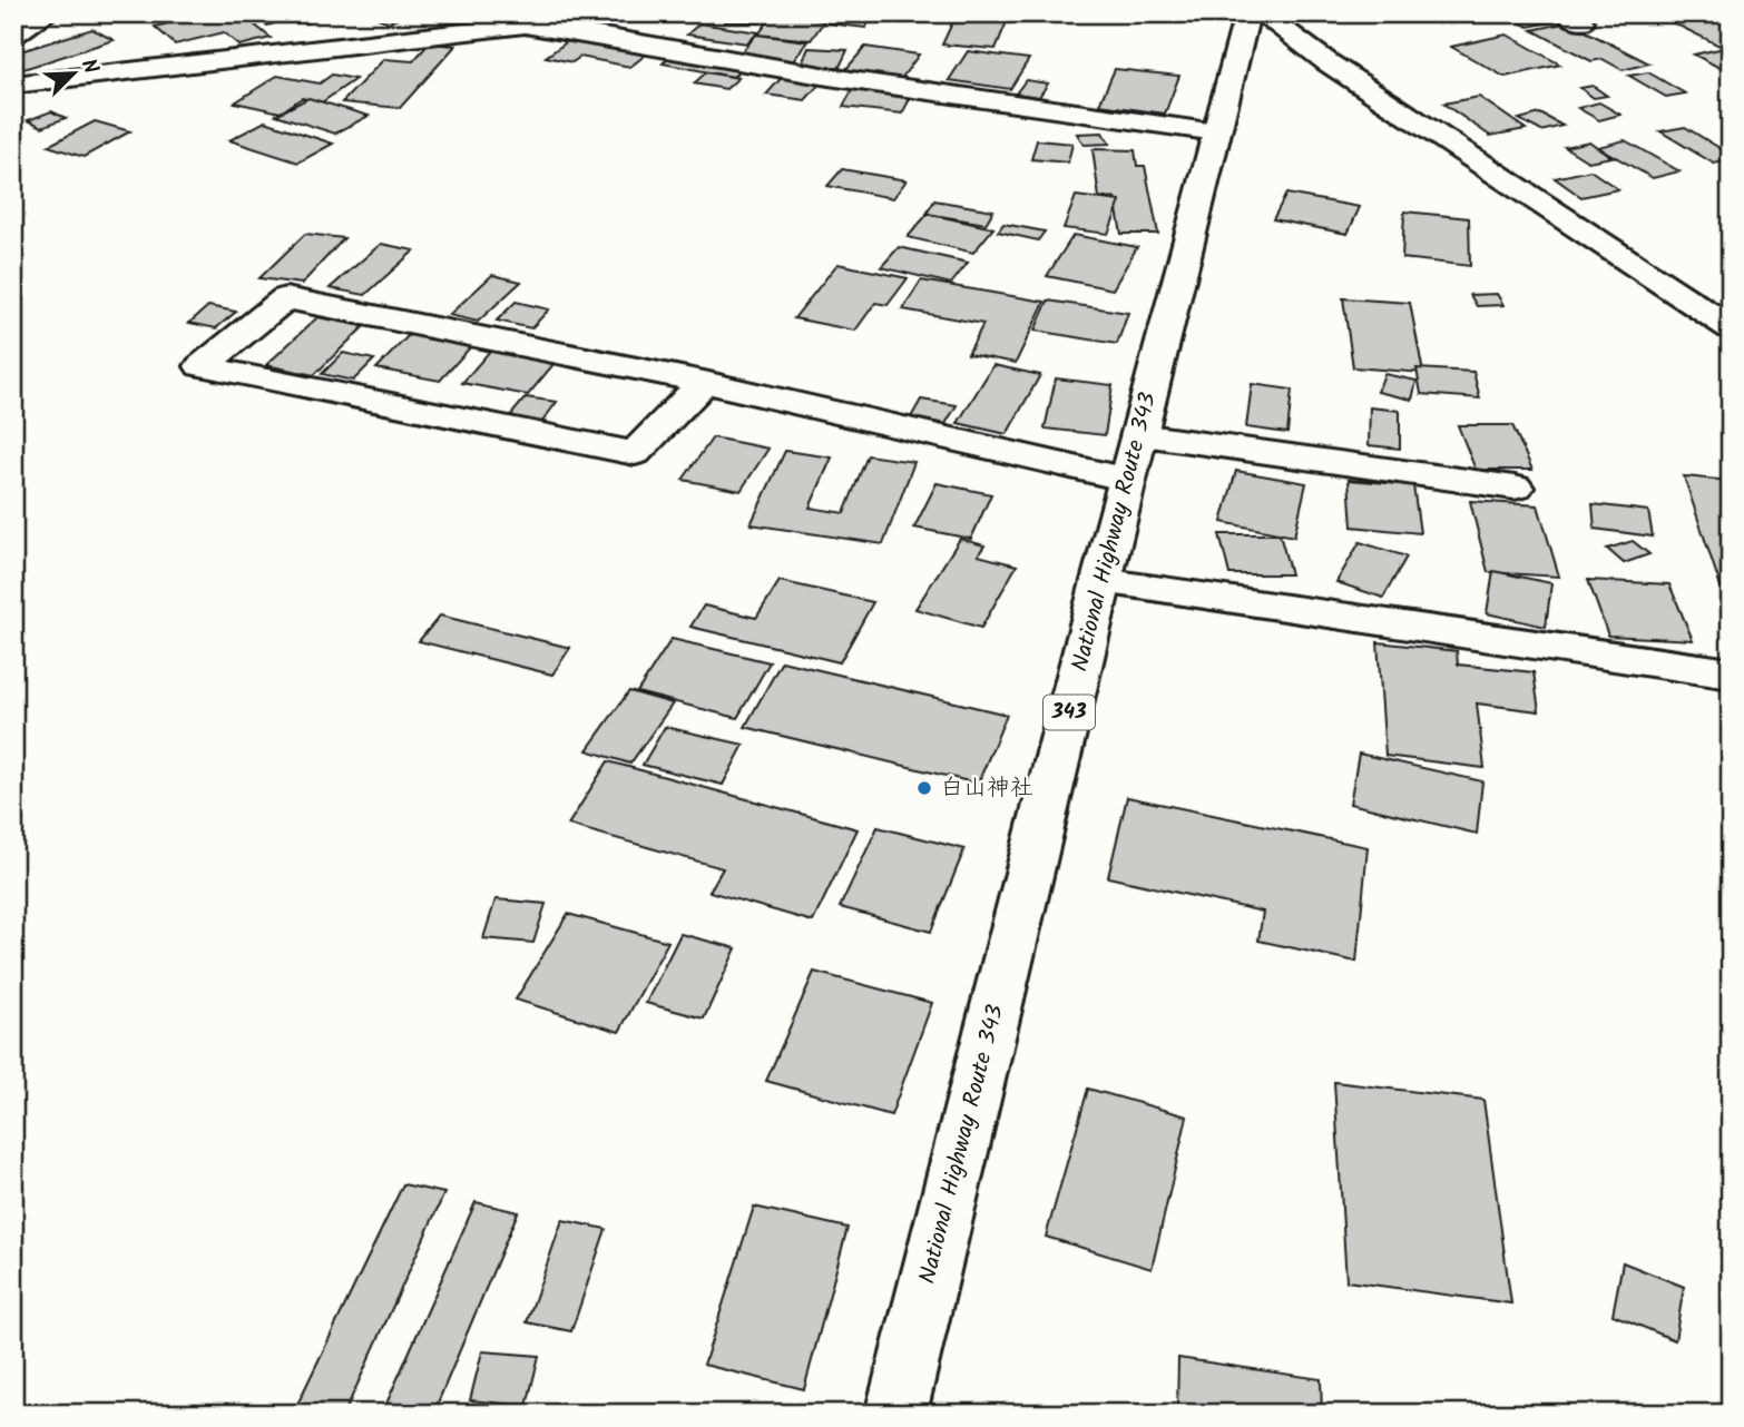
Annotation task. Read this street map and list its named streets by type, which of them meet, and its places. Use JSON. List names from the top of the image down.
{
  "streets": {
    "main road": ["National Highway Route 343", "343"]
  },
  "places": ["白山神社"],
  "north": "top right"
}
